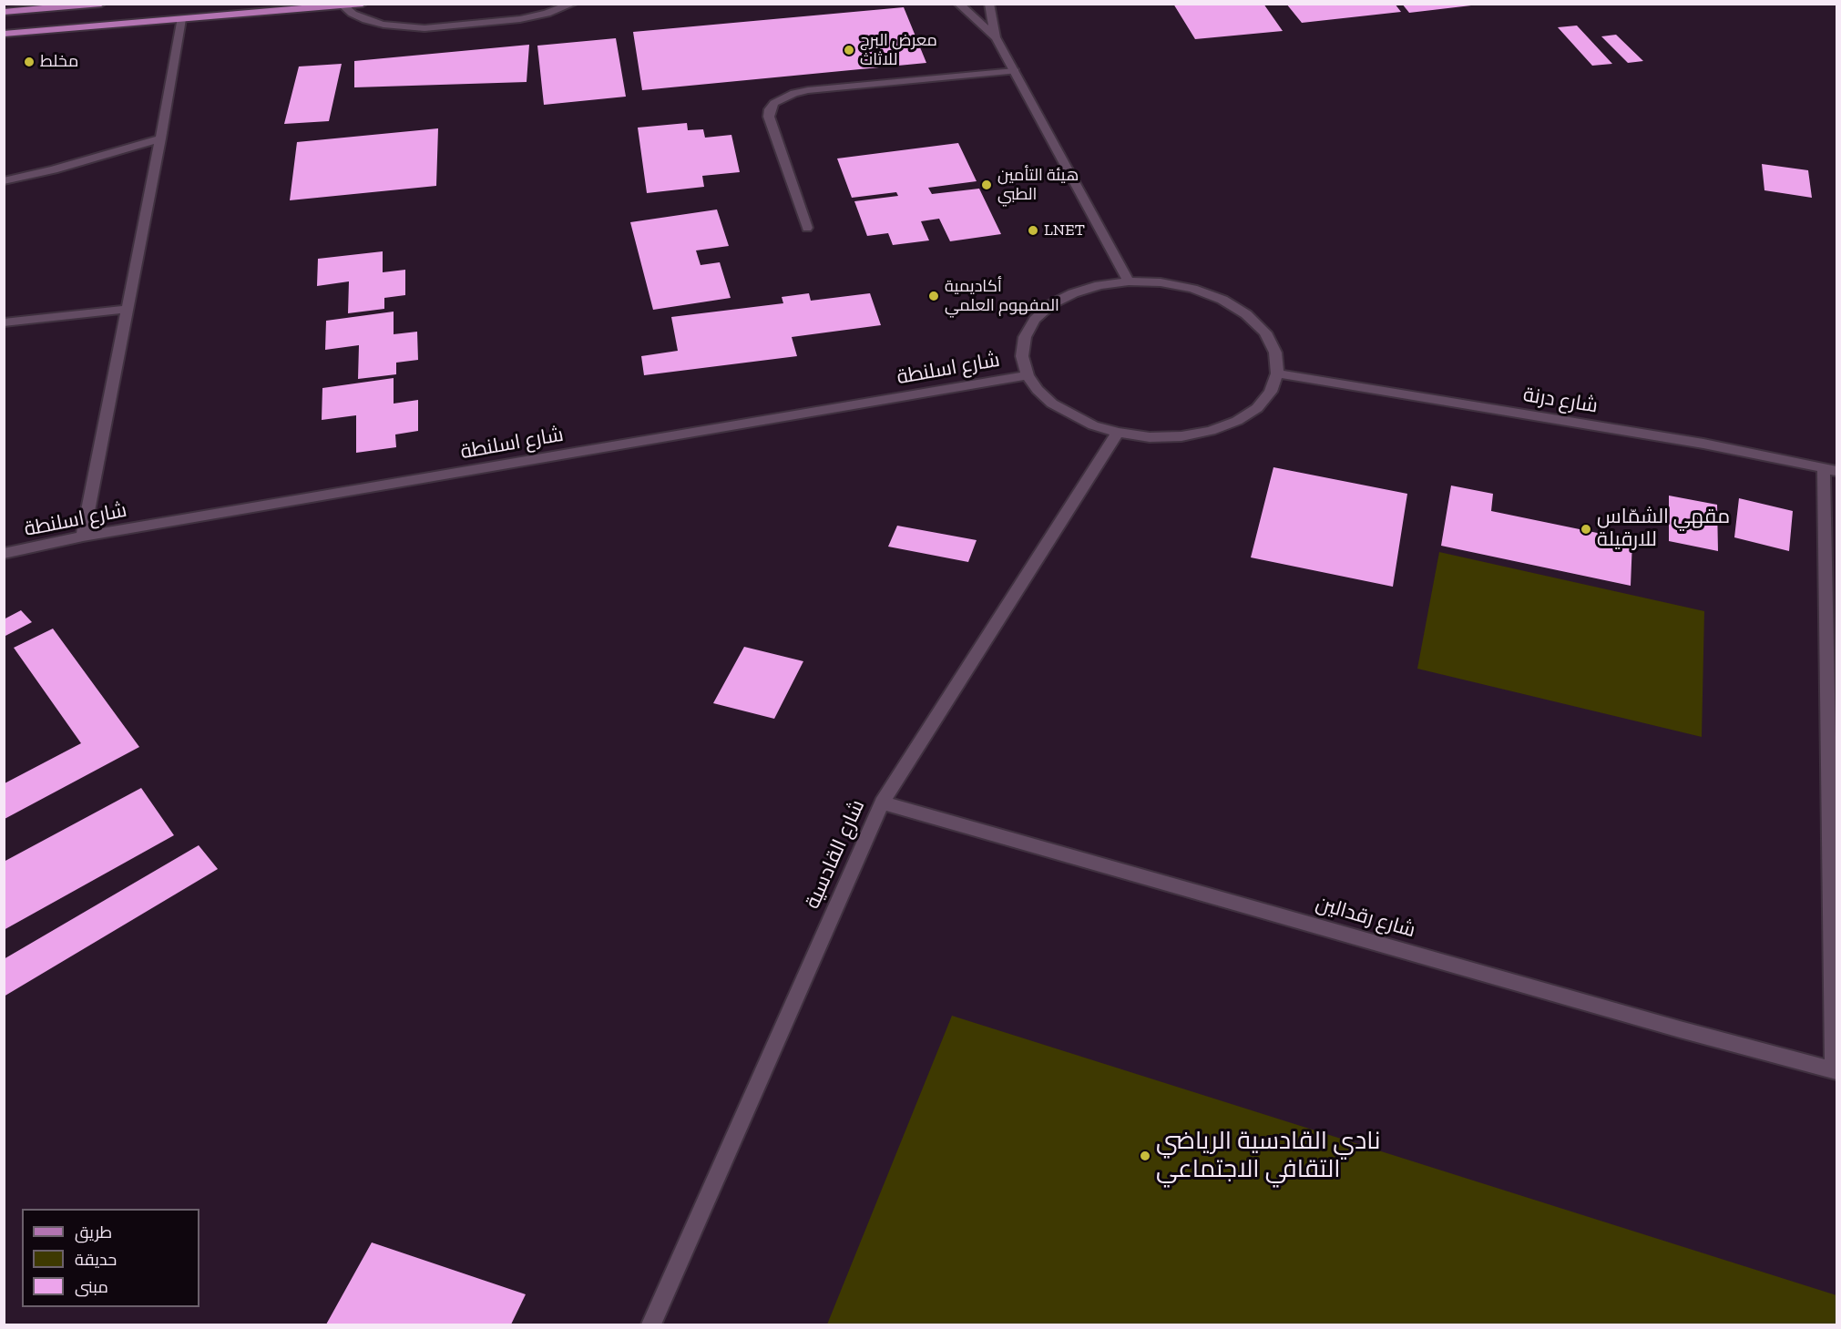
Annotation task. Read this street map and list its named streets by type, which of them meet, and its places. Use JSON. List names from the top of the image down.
{
  "streets": {
    "street": [
      "شارع اسلنطة",
      "شارع درنة",
      "شارع القادسية",
      "شارع رقدالين"
    ]
  },
  "crossings": [
    ["شارع القادسية", "شارع رقدالين"]
  ],
  "places": [
    "معرض البرج للاثاث",
    "مخلط",
    "هيئة التأمين الطبي",
    "LNET",
    "أكاديمية المفهوم العلمي",
    "مقهي الشمّاس للارقيلة",
    "نادي القادسية الرياضي التقافي الاجتماعي"
  ],
  "legend": ["طريق", "حديقة", "مبنى"]
}
